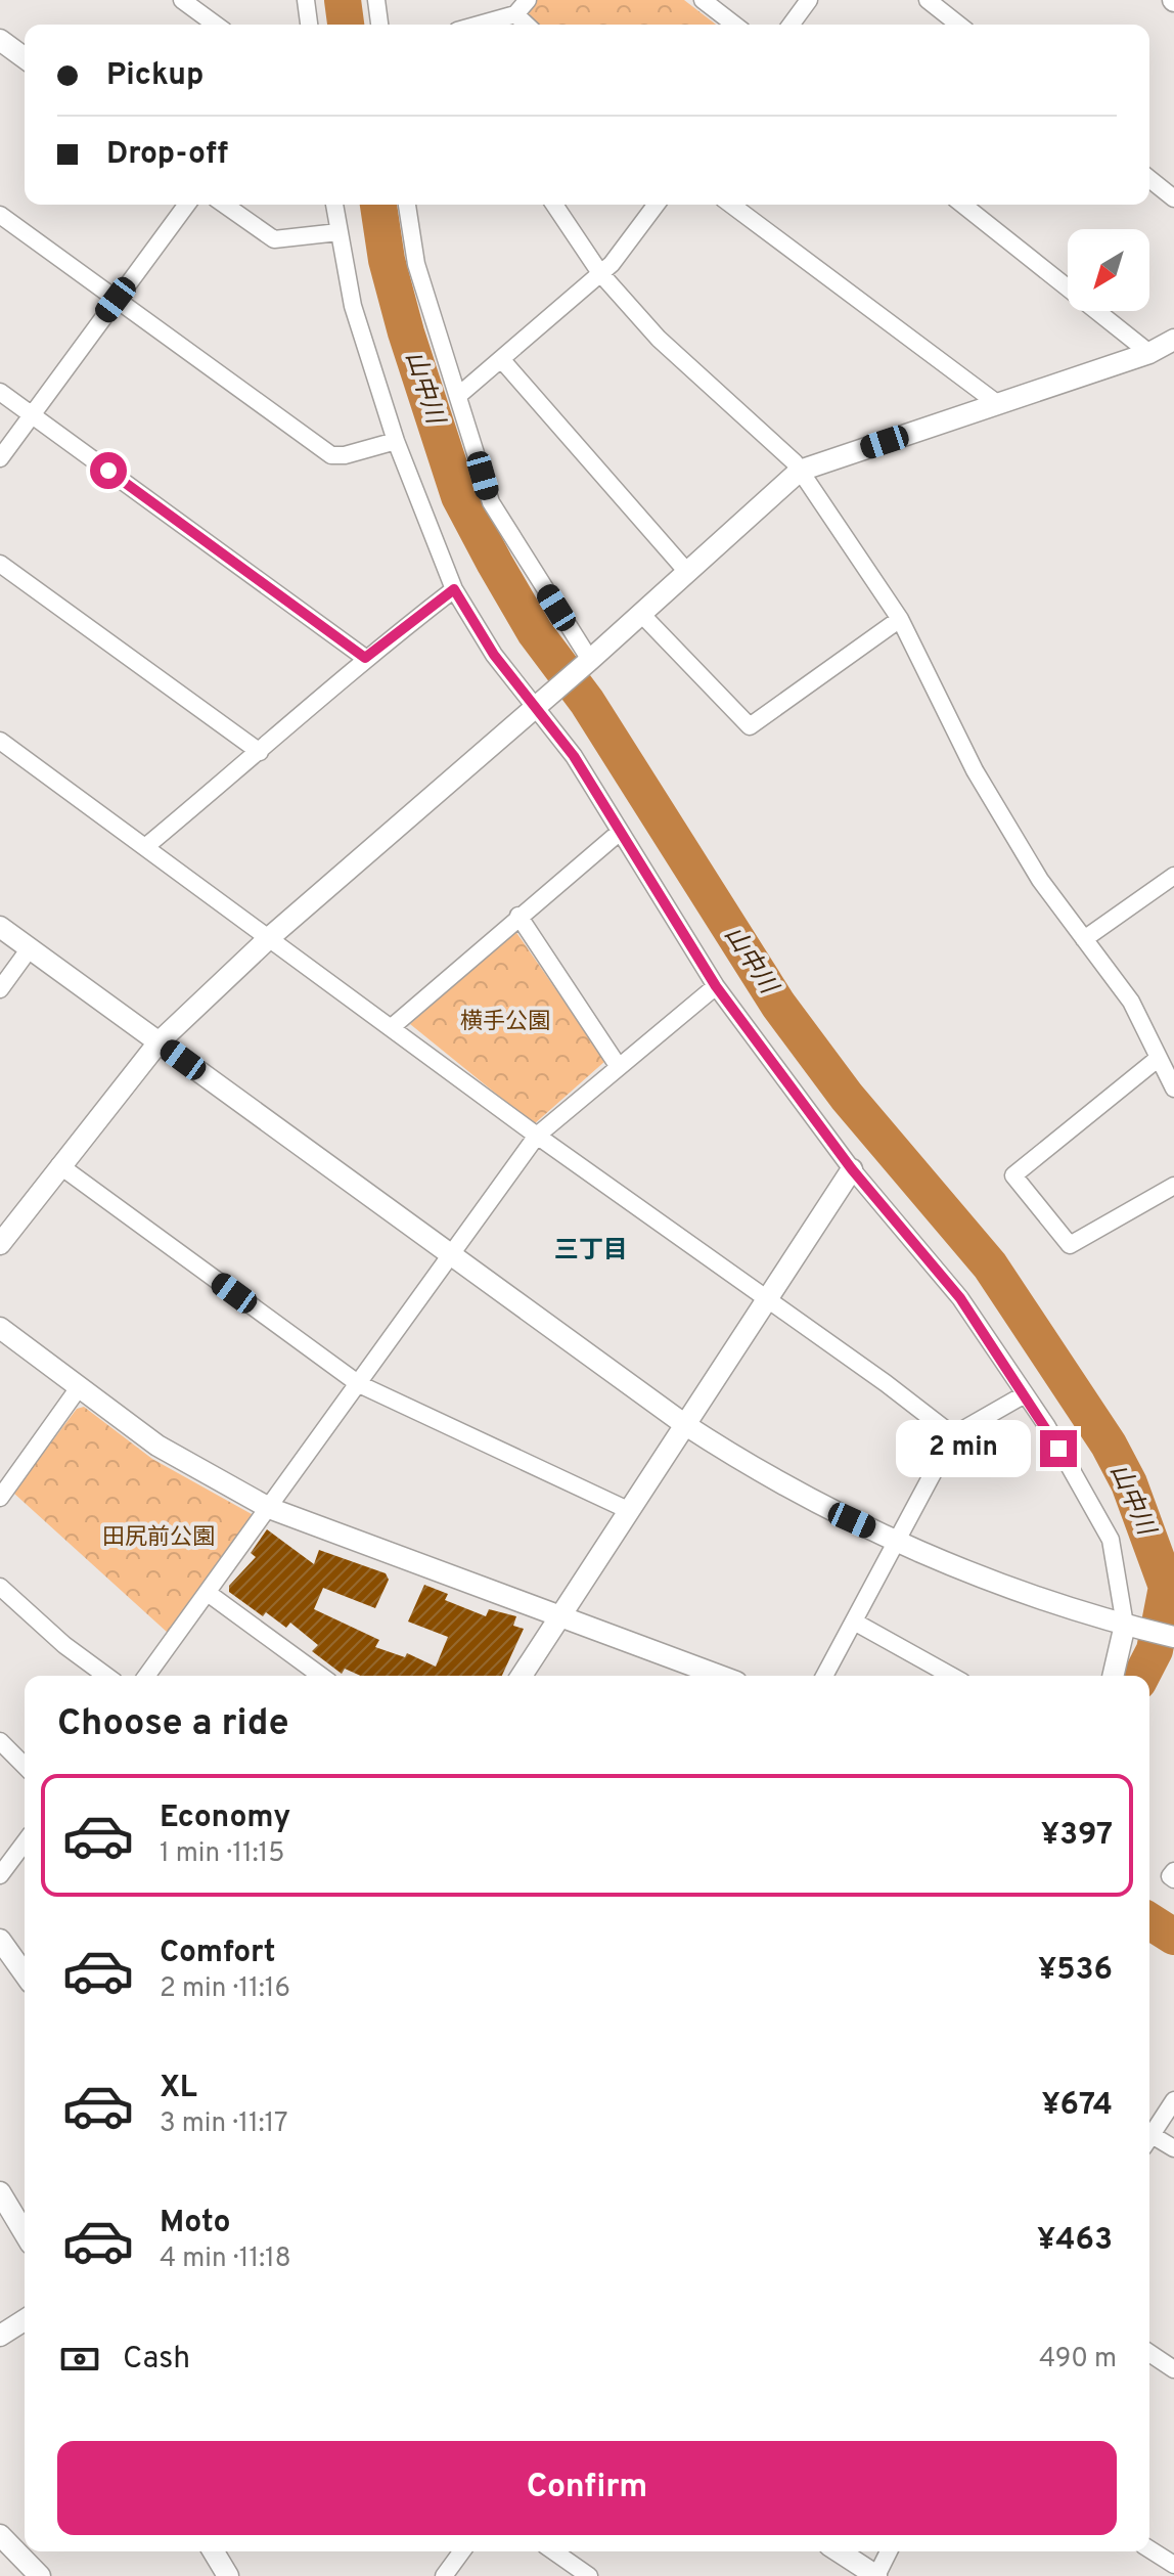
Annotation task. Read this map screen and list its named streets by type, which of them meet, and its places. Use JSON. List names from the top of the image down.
{
  "districts": ["三丁目"],
  "water": ["山中川"],
  "parks": ["横手公園", "田尻前公園"],
  "north": "bottom left",
  "page": {
    "banner": ["Pickup", "Drop-off"],
    "bubble": "2 min",
    "heading": "Choose a ride",
    "list": [
      {
        "name": "Economy",
        "note": "1 min · 11:15",
        "value": "¥397"
      },
      {
        "name": "Comfort",
        "note": "2 min · 11:16",
        "value": "¥536"
      },
      {
        "name": "XL",
        "note": "3 min · 11:17",
        "value": "¥674"
      },
      {
        "name": "Moto",
        "note": "4 min · 11:18",
        "value": "¥463"
      }
    ],
    "pay": ["Cash", "490 m"],
    "buttons": "Confirm"
  }
}
